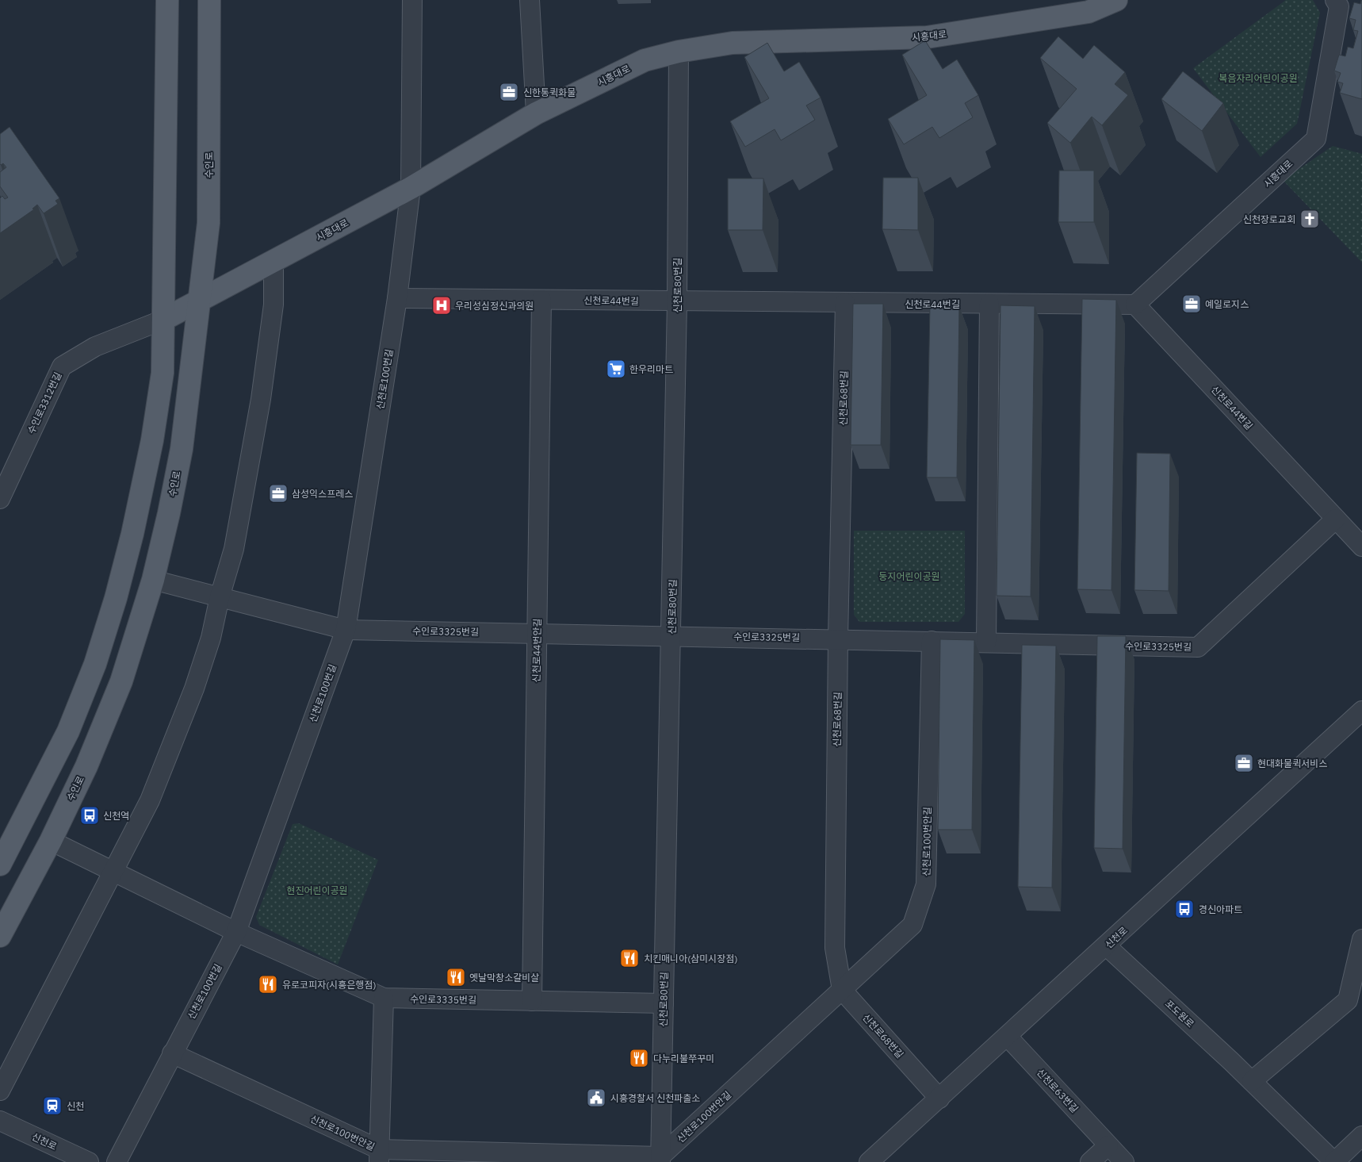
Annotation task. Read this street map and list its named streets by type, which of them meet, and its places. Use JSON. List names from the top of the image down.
{
  "streets": {
    "main road": ["시흥대로", "수인로"],
    "street": [
      "신천로80번길",
      "신천로44번길",
      "신천로100번길",
      "신천로68번길",
      "수인로3312번길",
      "수인로3325번길",
      "신천로44번안길",
      "신천로100번안길",
      "신천로",
      "수인로3335번길",
      "포도원로",
      "신천로63번길"
    ]
  },
  "crossings": [
    ["시흥대로", "수인로"],
    ["시흥대로", "신천로80번길"],
    ["시흥대로", "신천로44번길"],
    ["시흥대로", "신천로100번길"],
    ["시흥대로", "수인로3312번길"],
    ["수인로", "수인로3325번길"],
    ["수인로", "수인로3335번길"],
    ["신천로80번길", "신천로44번길"],
    ["신천로80번길", "수인로3325번길"],
    ["신천로80번길", "신천로100번안길"],
    ["신천로80번길", "수인로3335번길"],
    ["신천로44번길", "신천로100번길"],
    ["신천로44번길", "신천로68번길"],
    ["신천로44번길", "수인로3325번길"],
    ["신천로44번길", "신천로44번안길"],
    ["신천로100번길", "수인로3325번길"],
    ["신천로100번길", "신천로100번안길"],
    ["신천로100번길", "수인로3335번길"],
    ["신천로68번길", "수인로3325번길"],
    ["신천로68번길", "신천로100번안길"],
    ["신천로68번길", "신천로"],
    ["수인로3325번길", "신천로44번안길"],
    ["수인로3325번길", "신천로100번안길"],
    ["신천로44번안길", "수인로3335번길"],
    ["신천로", "포도원로"],
    ["신천로", "신천로63번길"]
  ],
  "parks": ["복음자리어린이공원", "둥지어린이공원", "현진어린이공원"],
  "places": {
    "office": [
      "신한통퀵화물",
      "예일로지스",
      "삼성익스프레스",
      "현대화물퀵서비스"
    ],
    "church": ["신천장로교회"],
    "hospital": ["우리성심정신과의원"],
    "supermarket": ["한우리마트"],
    "bus stop": ["신천역", "경신아파트"],
    "restaurant": [
      "치킨매니아(삼미시장점)",
      "옛날막창소갈비살",
      "유로코피자(시흥은행점)",
      "다누리불쭈꾸미"
    ],
    "public building": ["시흥경찰서 신천파출소"],
    "station": ["신천"]
  }
}
